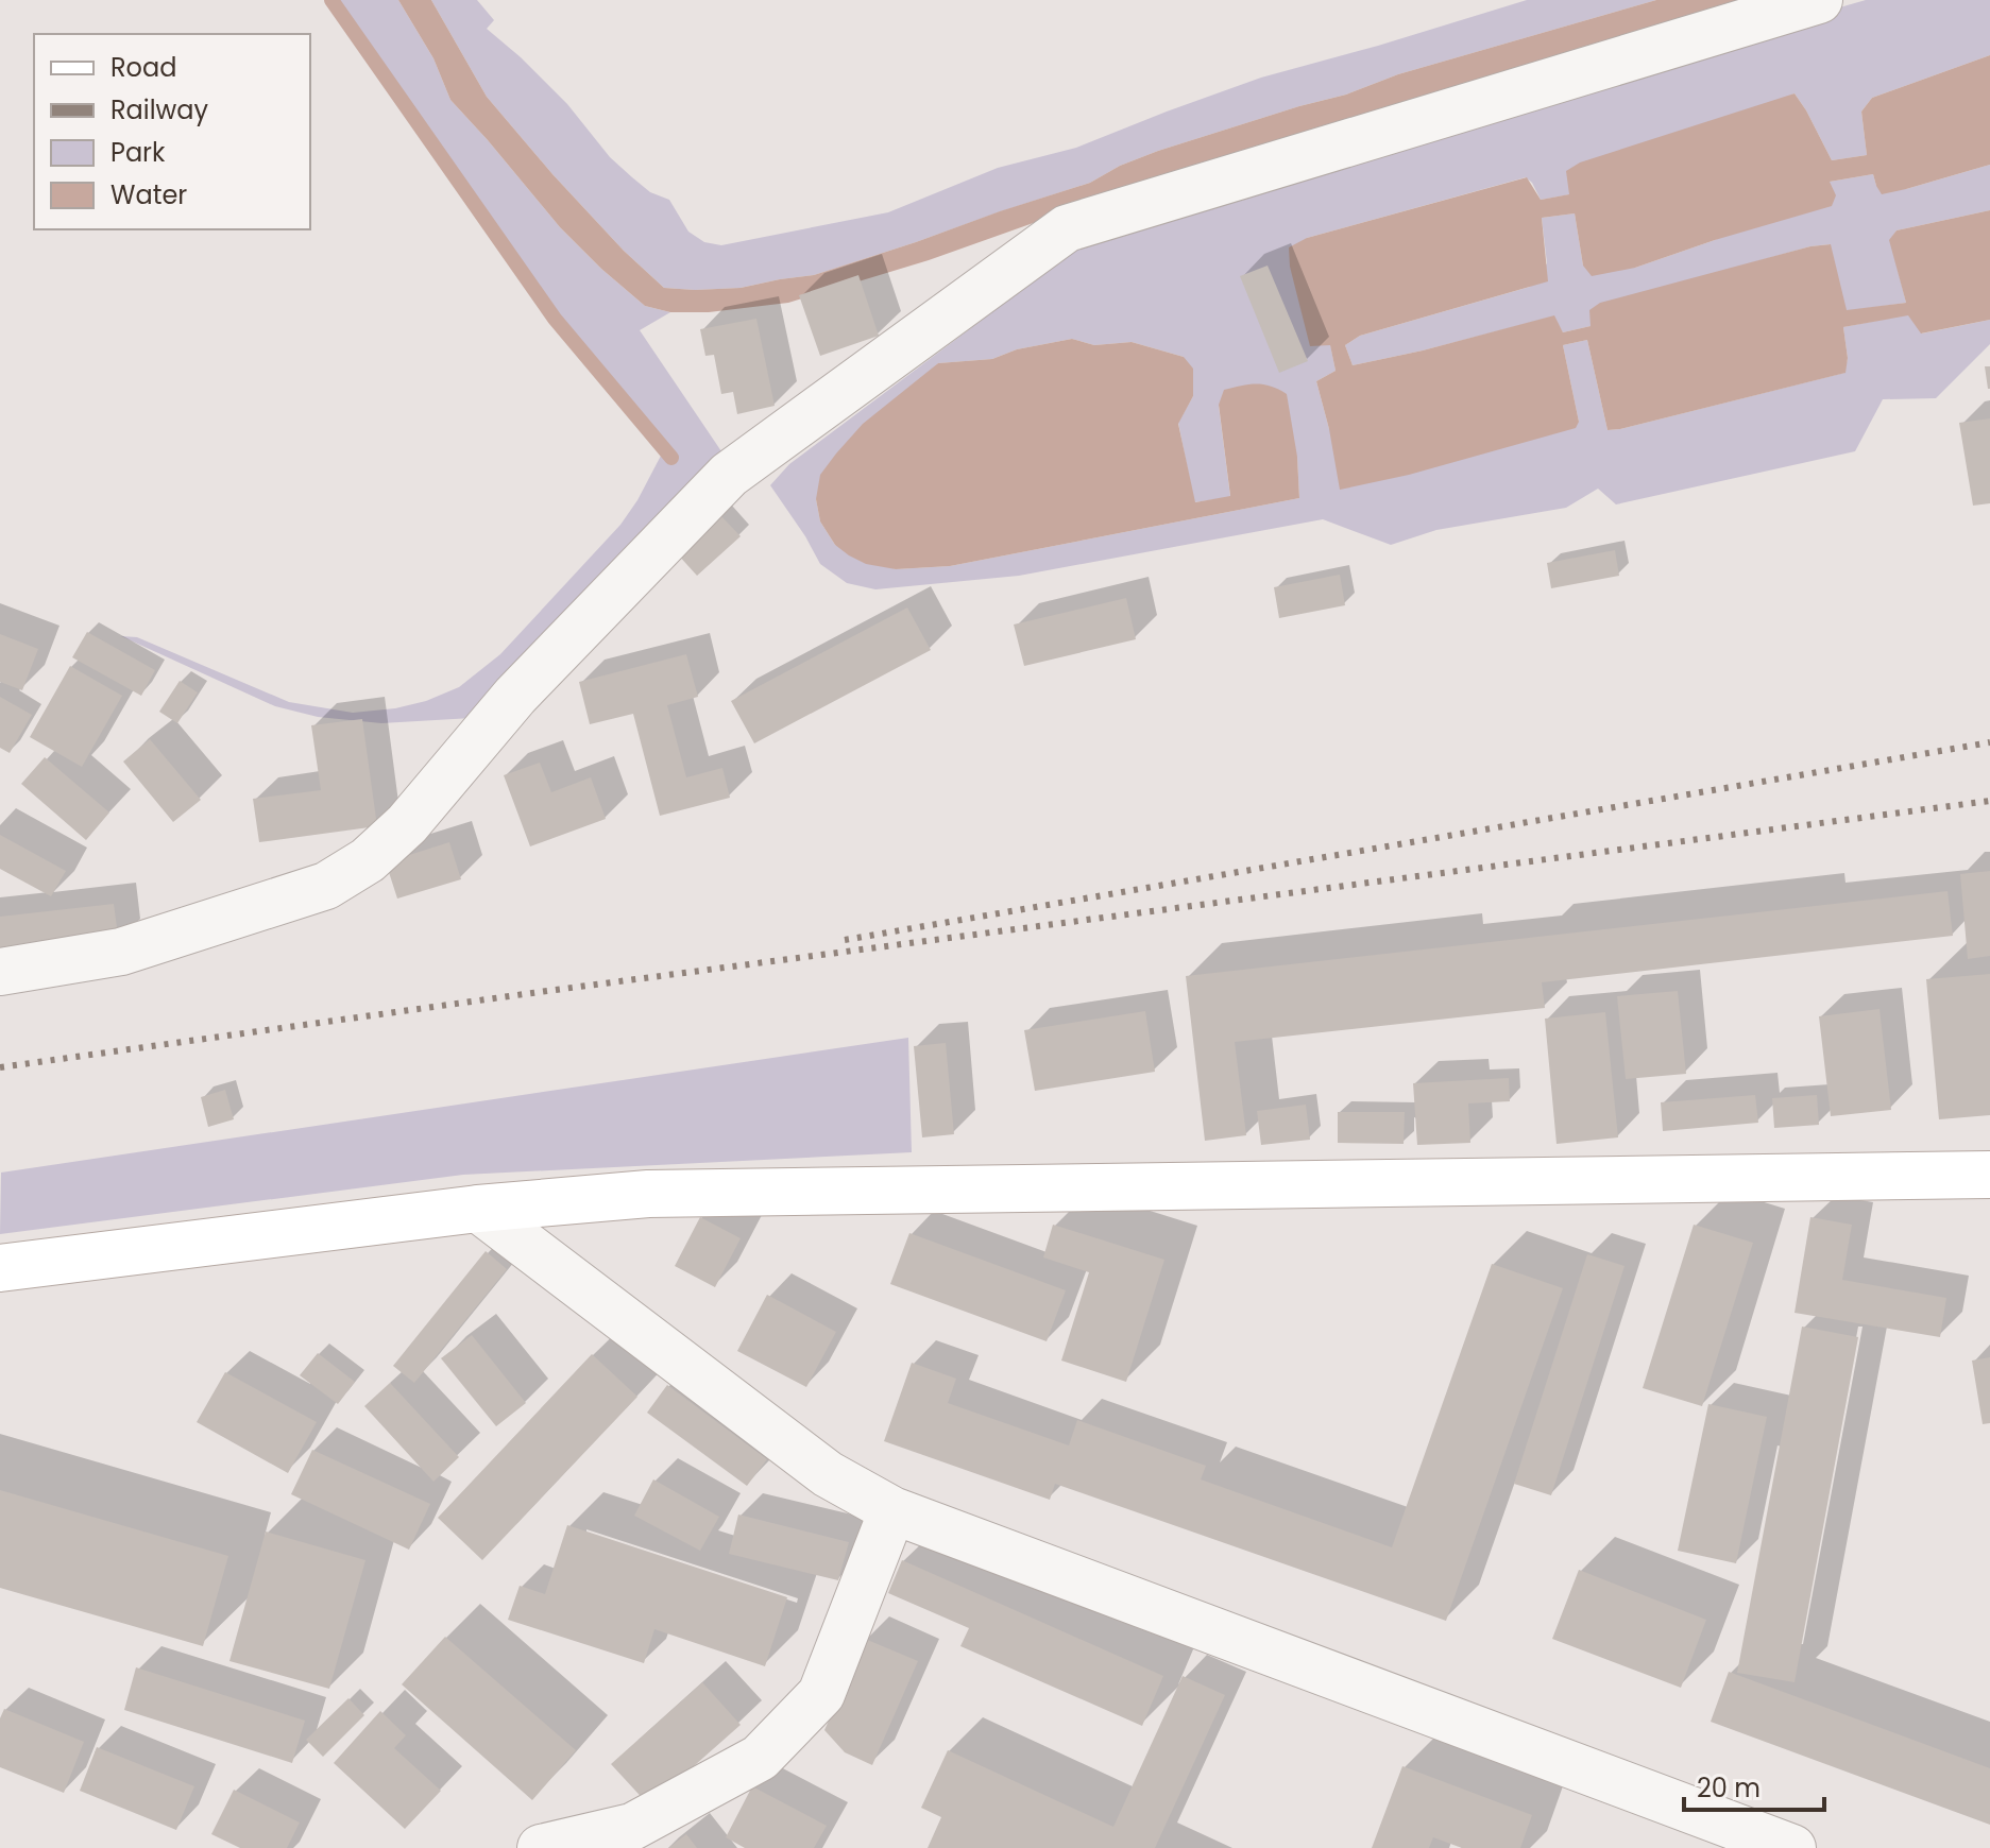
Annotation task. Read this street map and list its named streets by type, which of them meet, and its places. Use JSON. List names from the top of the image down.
{
  "legend": [
    "Road",
    "Railway",
    "Park",
    "Water"
  ],
  "scale_bar": "20 m"
}
